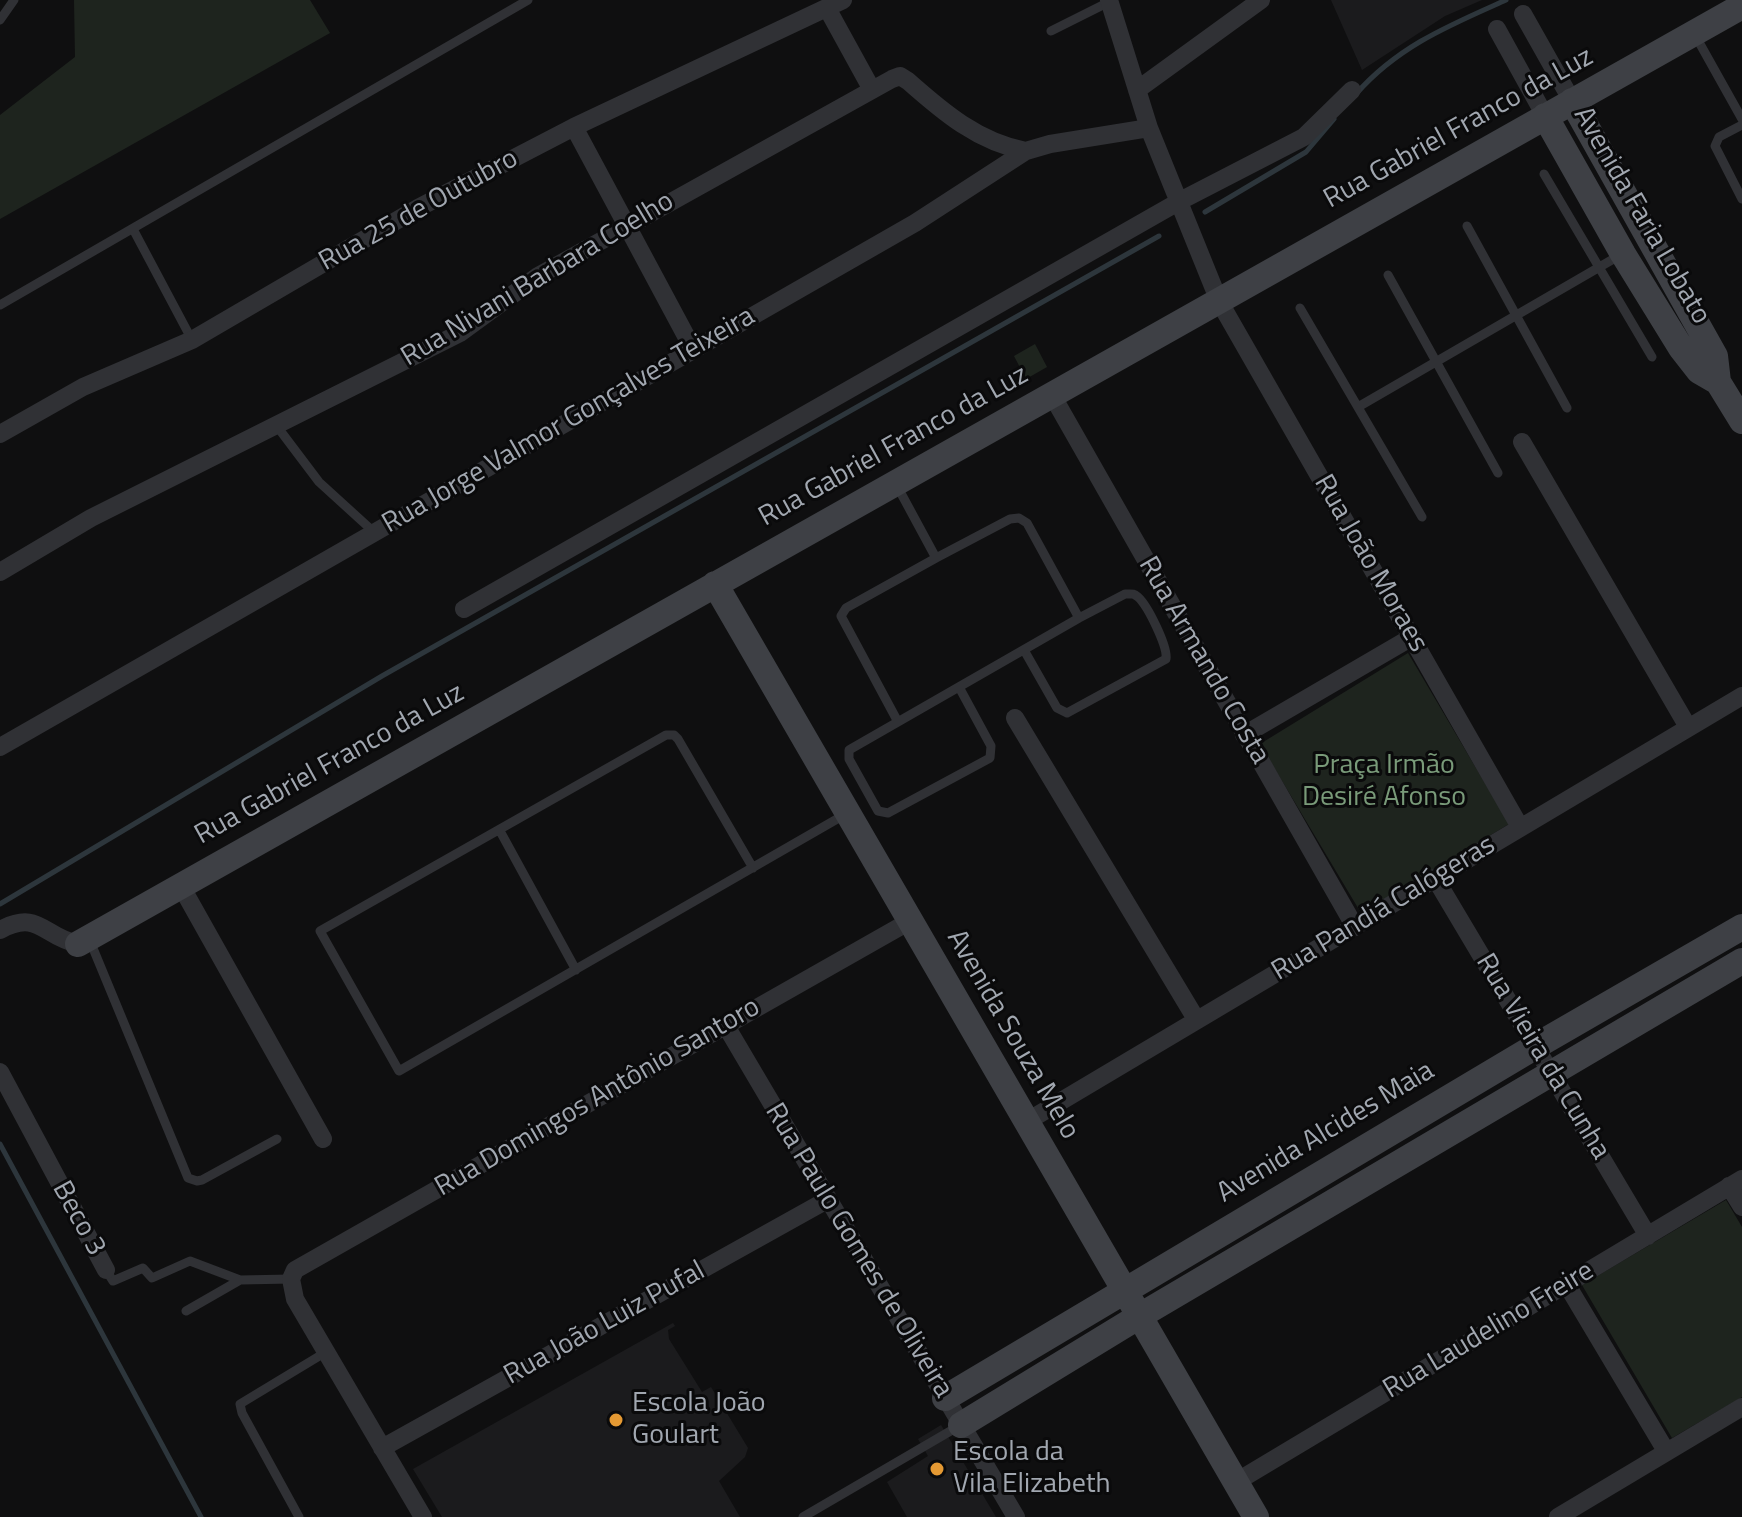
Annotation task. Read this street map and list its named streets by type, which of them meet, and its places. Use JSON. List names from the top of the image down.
{
  "streets": {
    "street": [
      "Rua Gabriel Franco da Luz",
      "Rua 25 de Outubro",
      "Avenida Faria Lobato",
      "Rua Nivani Barbara Coelho",
      "Rua Jorge Valmor Gonçalves Teixeira",
      "Rua João Moraes",
      "Rua Armando Costa",
      "Rua Pandiá Calógeras",
      "Avenida Souza Melo",
      "Rua Vieira da Cunha",
      "Rua Domingos Antônio Santoro",
      "Avenida Alcides Maia",
      "Beco 3",
      "Rua Paulo Gomes de Oliveira",
      "Rua João Luiz Pufal",
      "Rua Laudelino Freire"
    ]
  },
  "crossings": [
    ["Rua Gabriel Franco da Luz", "Avenida Faria Lobato"],
    ["Rua Gabriel Franco da Luz", "Rua João Moraes"],
    ["Rua Gabriel Franco da Luz", "Rua Armando Costa"],
    ["Rua Gabriel Franco da Luz", "Avenida Souza Melo"],
    ["Rua Nivani Barbara Coelho", "Rua Jorge Valmor Gonçalves Teixeira"],
    ["Rua Jorge Valmor Gonçalves Teixeira", "Rua João Moraes"],
    ["Rua João Moraes", "Rua Pandiá Calógeras"],
    ["Rua Armando Costa", "Rua Pandiá Calógeras"],
    ["Rua Pandiá Calógeras", "Avenida Souza Melo"],
    ["Rua Pandiá Calógeras", "Rua Vieira da Cunha"],
    ["Avenida Souza Melo", "Rua Domingos Antônio Santoro"],
    ["Avenida Souza Melo", "Avenida Alcides Maia"],
    ["Avenida Souza Melo", "Rua Laudelino Freire"],
    ["Rua Vieira da Cunha", "Avenida Alcides Maia"],
    ["Rua Vieira da Cunha", "Rua Laudelino Freire"],
    ["Rua Domingos Antônio Santoro", "Beco 3"],
    ["Rua Domingos Antônio Santoro", "Rua Paulo Gomes de Oliveira"],
    ["Avenida Alcides Maia", "Rua Paulo Gomes de Oliveira"],
    ["Rua Paulo Gomes de Oliveira", "Rua João Luiz Pufal"]
  ],
  "parks": ["Praça Irmão Desiré Afonso"],
  "places": ["Escola João Goulart", "Escola da Vila Elizabeth"]
}
